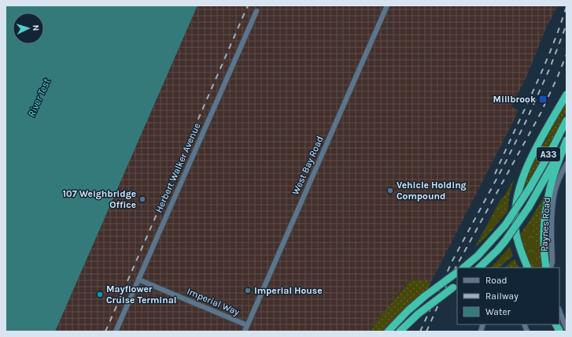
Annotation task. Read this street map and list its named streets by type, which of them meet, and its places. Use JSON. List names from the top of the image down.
{
  "streets": {
    "highway": ["A33"],
    "street": [
      "West Bay Road",
      "Herbert Walker Avenue",
      "Paynes Road",
      "Imperial Way"
    ]
  },
  "crossings": [
    ["West Bay Road", "Imperial Way"],
    ["Herbert Walker Avenue", "Imperial Way"]
  ],
  "water": ["River Test"],
  "places": {
    "transit": ["Millbrook"],
    "other": [
      "Vehicle Holding Compound",
      "107 Weighbridge Office",
      "Imperial House",
      "Mayflower Cruise Terminal"
    ]
  },
  "legend": ["Road", "Railway", "Water"],
  "north": "right"
}
